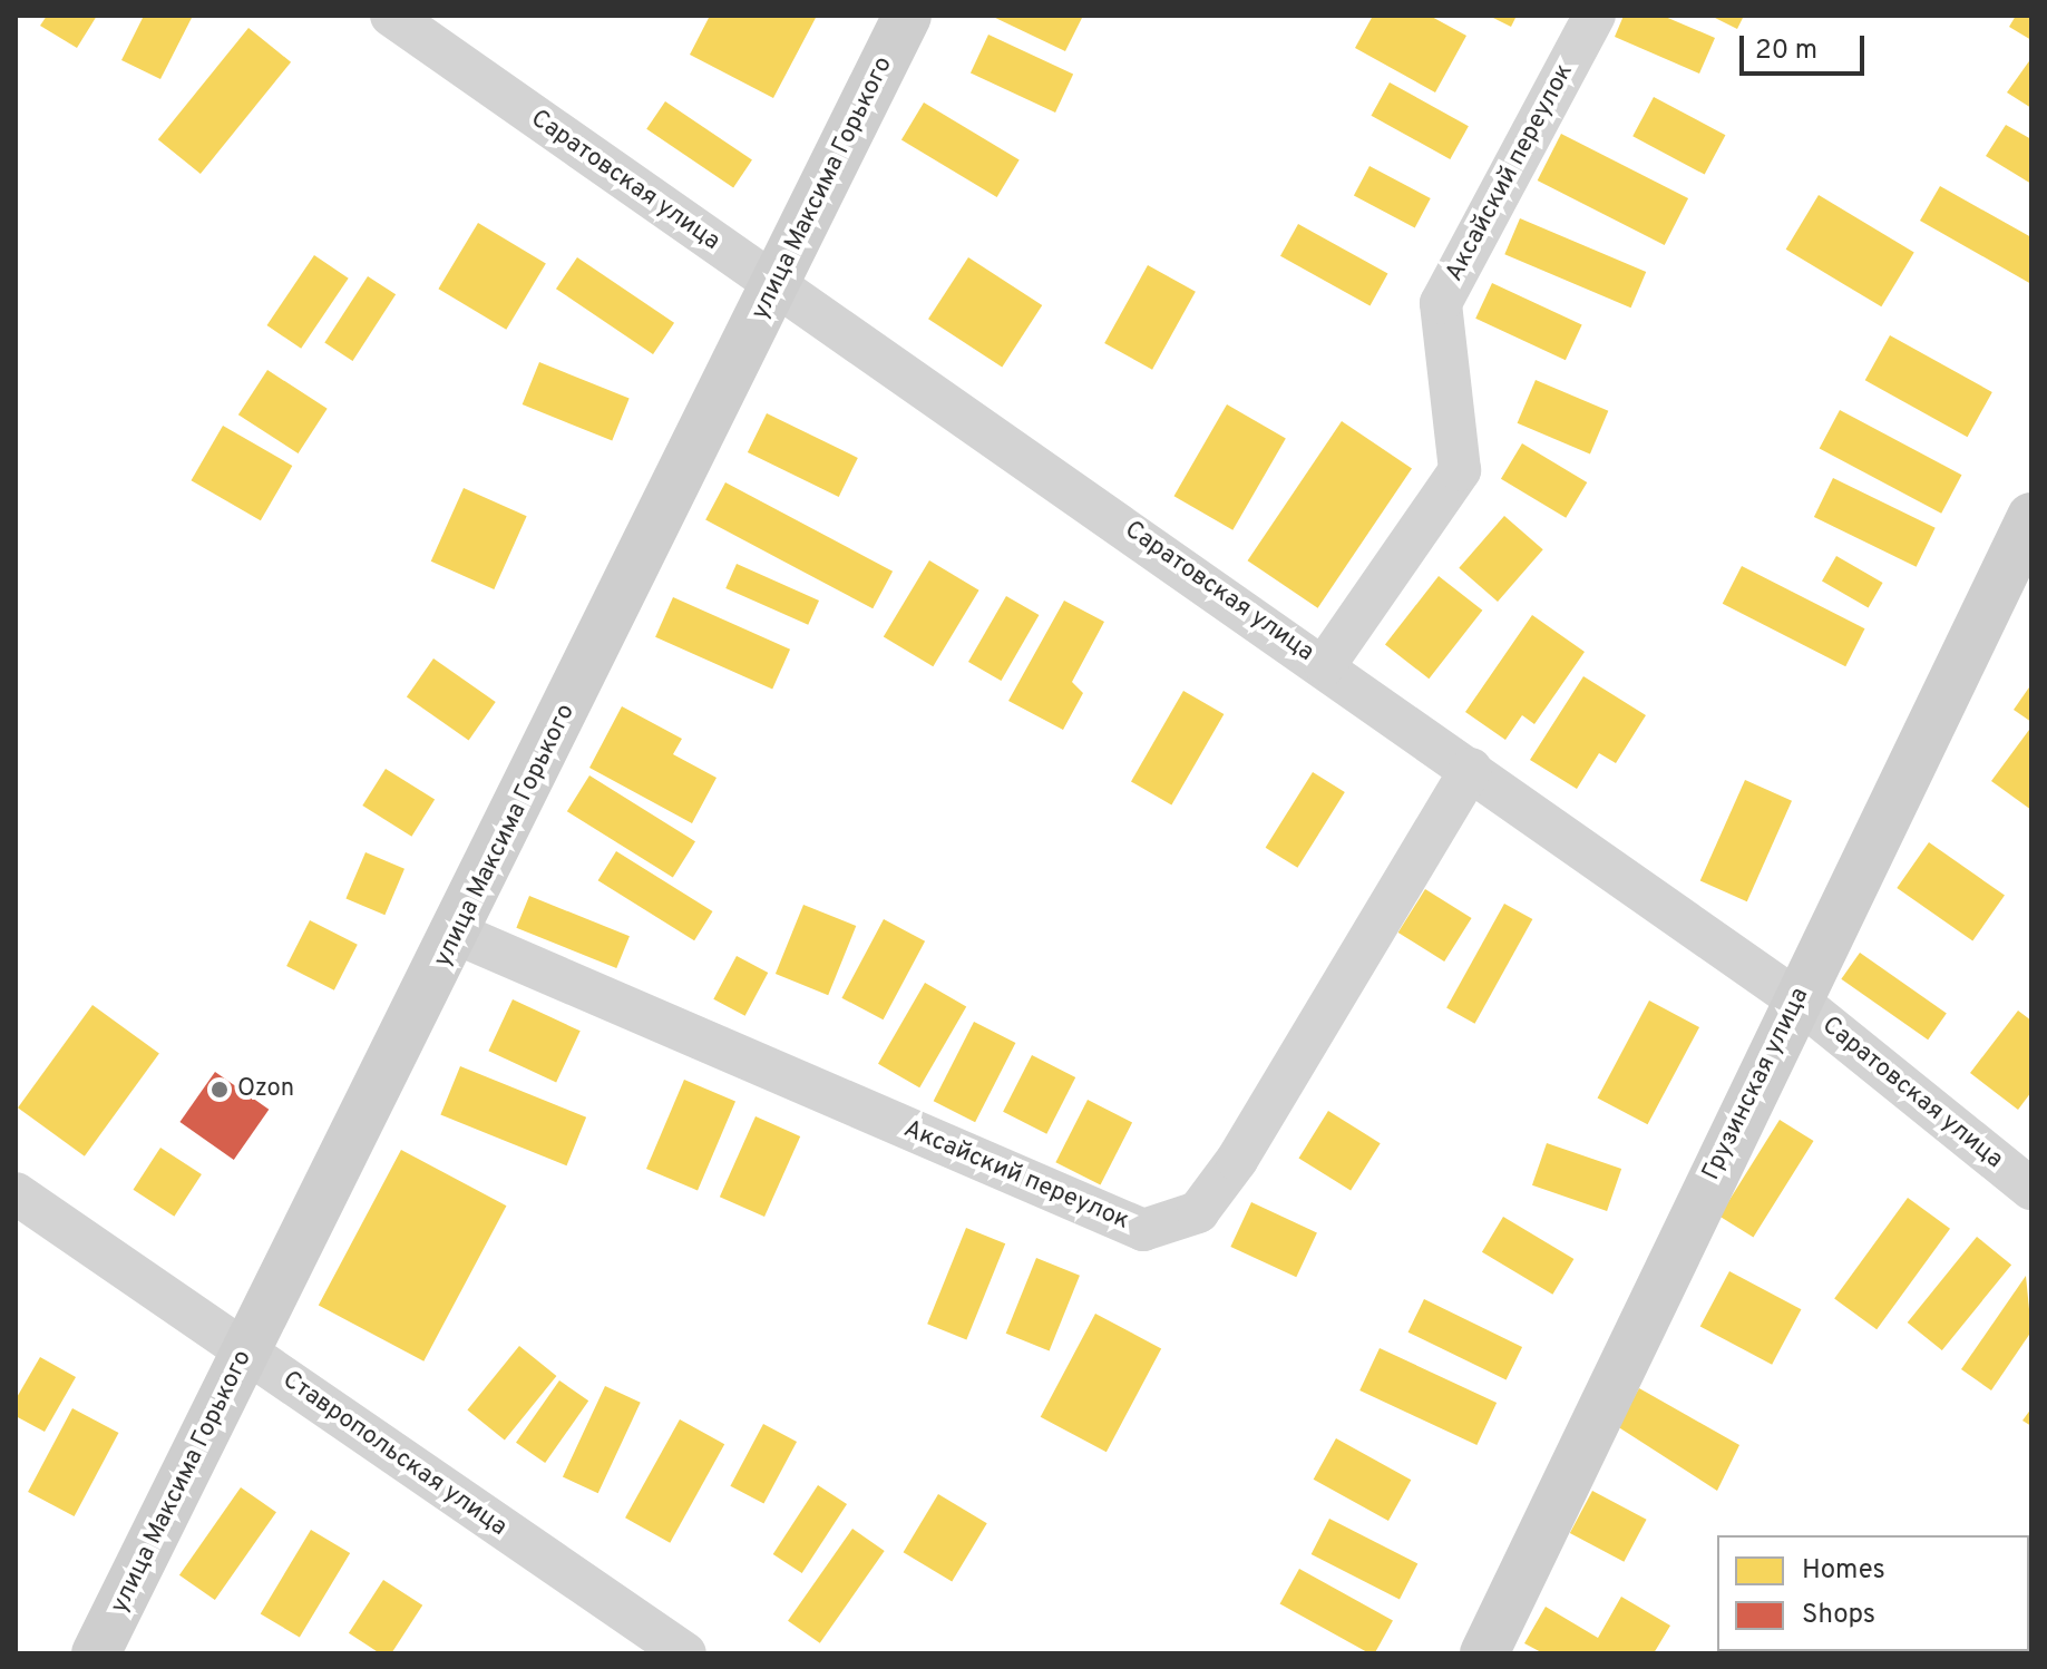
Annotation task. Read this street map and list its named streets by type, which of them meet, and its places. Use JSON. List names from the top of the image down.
{
  "streets": {
    "main road": ["улица Максима Горького", "Грузинская улица"],
    "street": ["Аксайский переулок", "Саратовская улица", "Ставропольская улица"]
  },
  "crossings": [
    ["Аксайский переулок", "Саратовская улица"],
    ["Аксайский переулок", "улица Максима Горького"],
    ["Саратовская улица", "улица Максима Горького"],
    ["Саратовская улица", "Грузинская улица"],
    ["улица Максима Горького", "Ставропольская улица"]
  ],
  "places": ["Ozon"],
  "legend": ["Homes", "Shops"],
  "scale_bar": "20 m"
}
